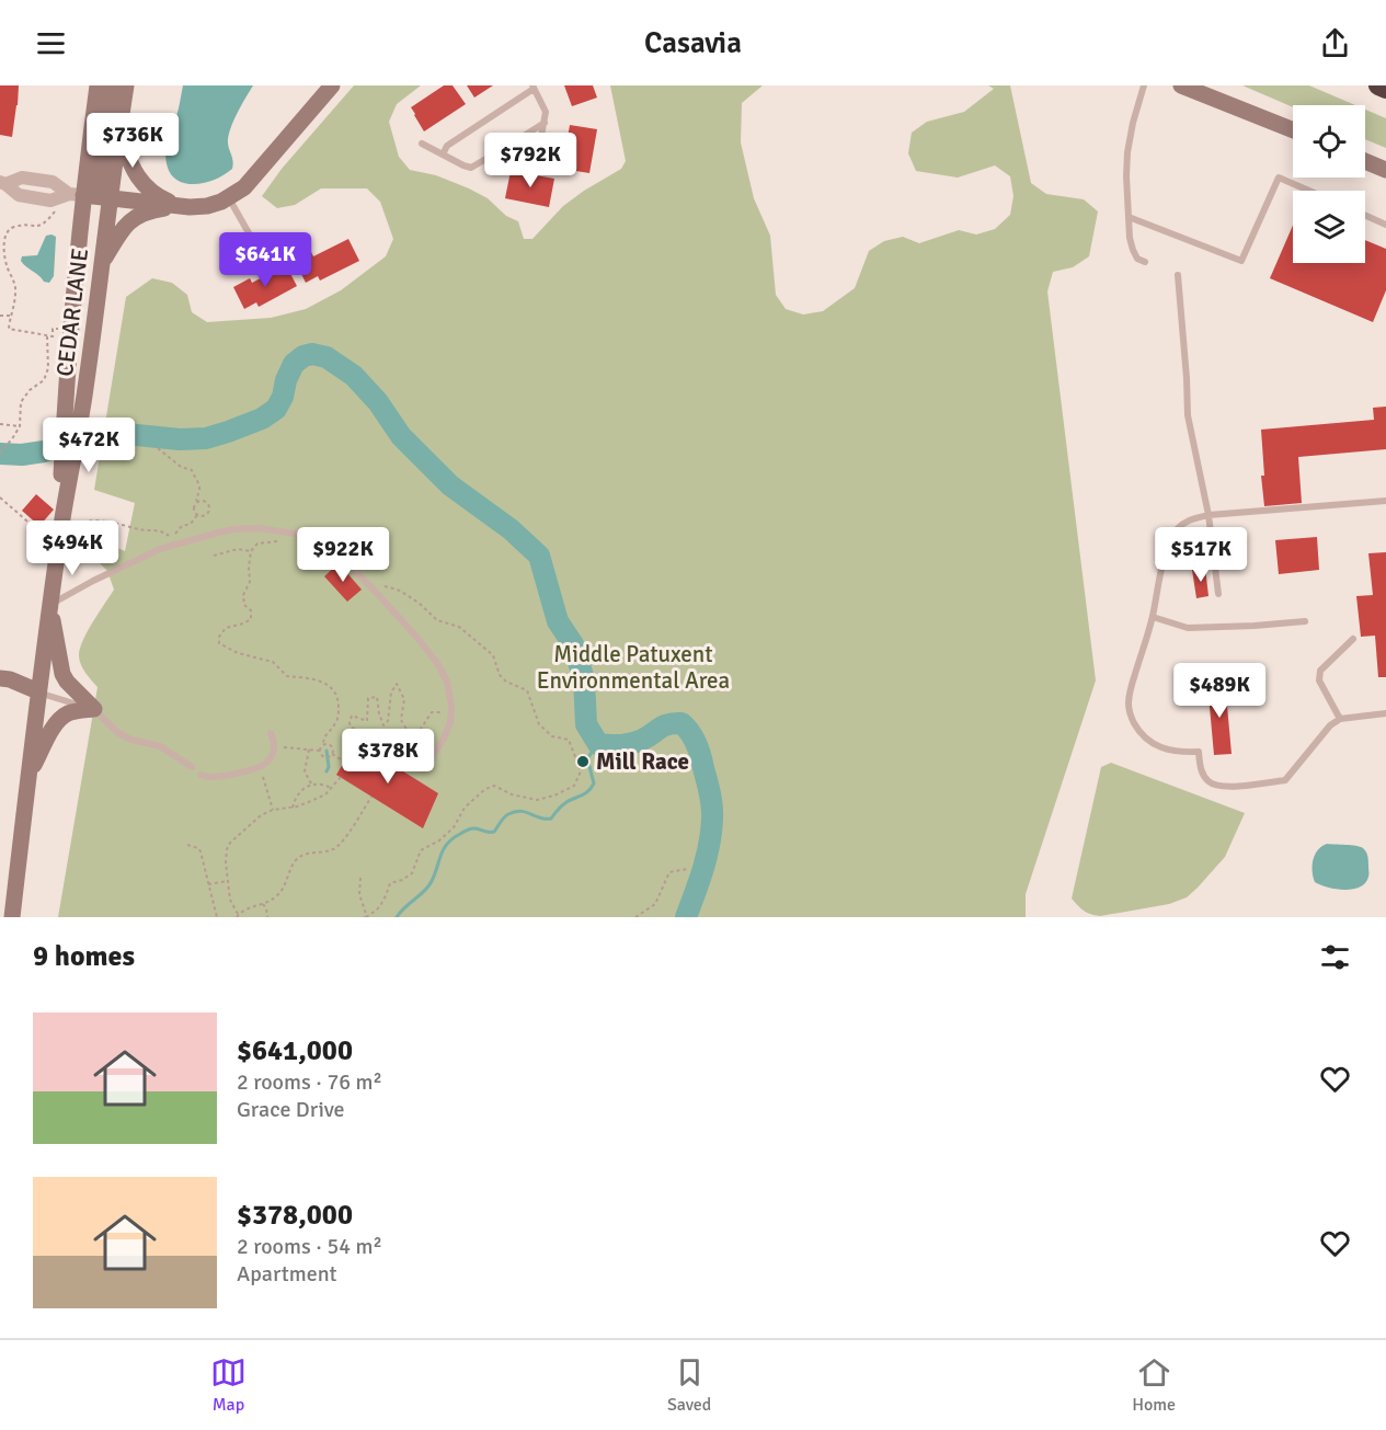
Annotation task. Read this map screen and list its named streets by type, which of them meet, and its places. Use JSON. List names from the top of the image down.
{
  "streets": {
    "main road": ["CEDAR LANE"]
  },
  "parks": ["Middle Patuxent Environmental Area"],
  "places": ["Mill Race"],
  "page": {
    "header": "Casavia",
    "price": [
      "$736K",
      "$792K",
      "$641K",
      "$472K",
      "$494K",
      "$922K",
      "$517K",
      "$489K",
      "$378K"
    ],
    "heading": "9 homes",
    "list": [
      {
        "name": "$641,000",
        "note": "2 rooms · 76 m² · Grace Drive"
      },
      {
        "name": "$378,000",
        "note": "2 rooms · 54 m² · Apartment"
      }
    ],
    "tabs": ["Map", "Saved", "Home"]
  }
}
